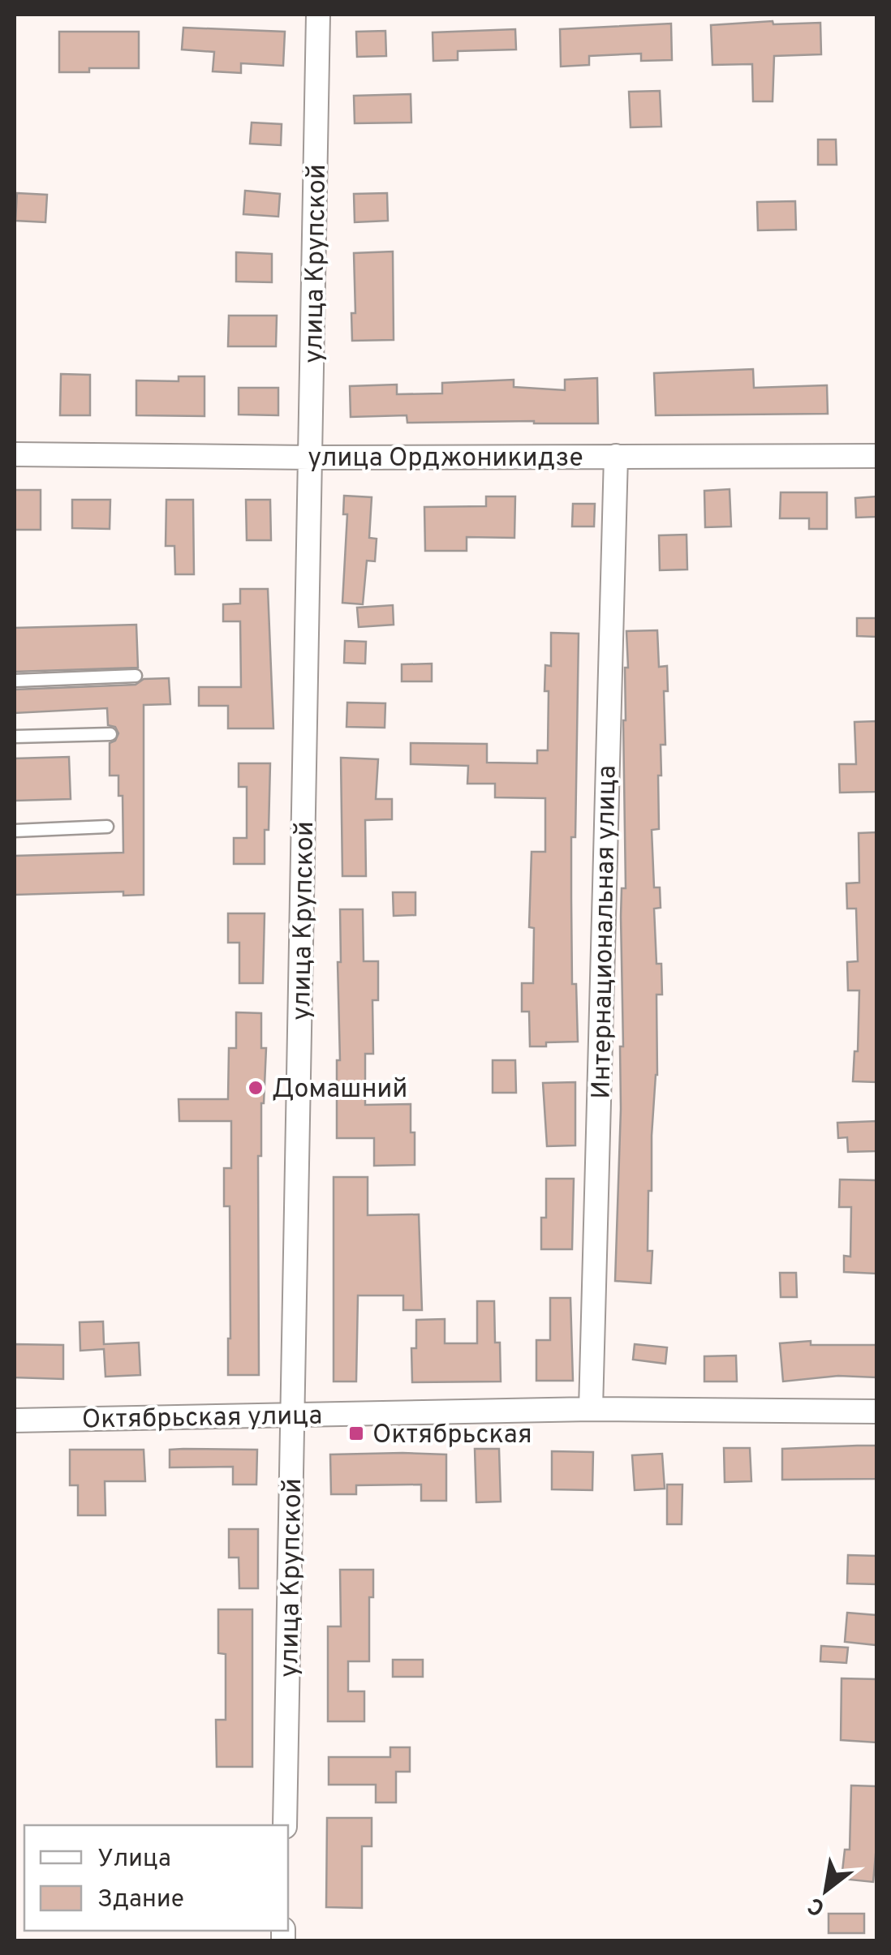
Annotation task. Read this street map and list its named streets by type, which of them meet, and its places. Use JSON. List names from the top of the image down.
{
  "streets": {
    "street": [
      "улица Крупской",
      "улица Орджоникидзе",
      "Интернациональная улица",
      "Октябрьская улица"
    ]
  },
  "crossings": [
    ["улица Крупской", "улица Орджоникидзе"],
    ["улица Крупской", "Октябрьская улица"],
    ["улица Орджоникидзе", "Интернациональная улица"],
    ["Интернациональная улица", "Октябрьская улица"]
  ],
  "places": {
    "other": ["Домашний"],
    "transit": ["Октябрьская"]
  },
  "legend": ["Улица", "Здание"],
  "north": "bottom left"
}
